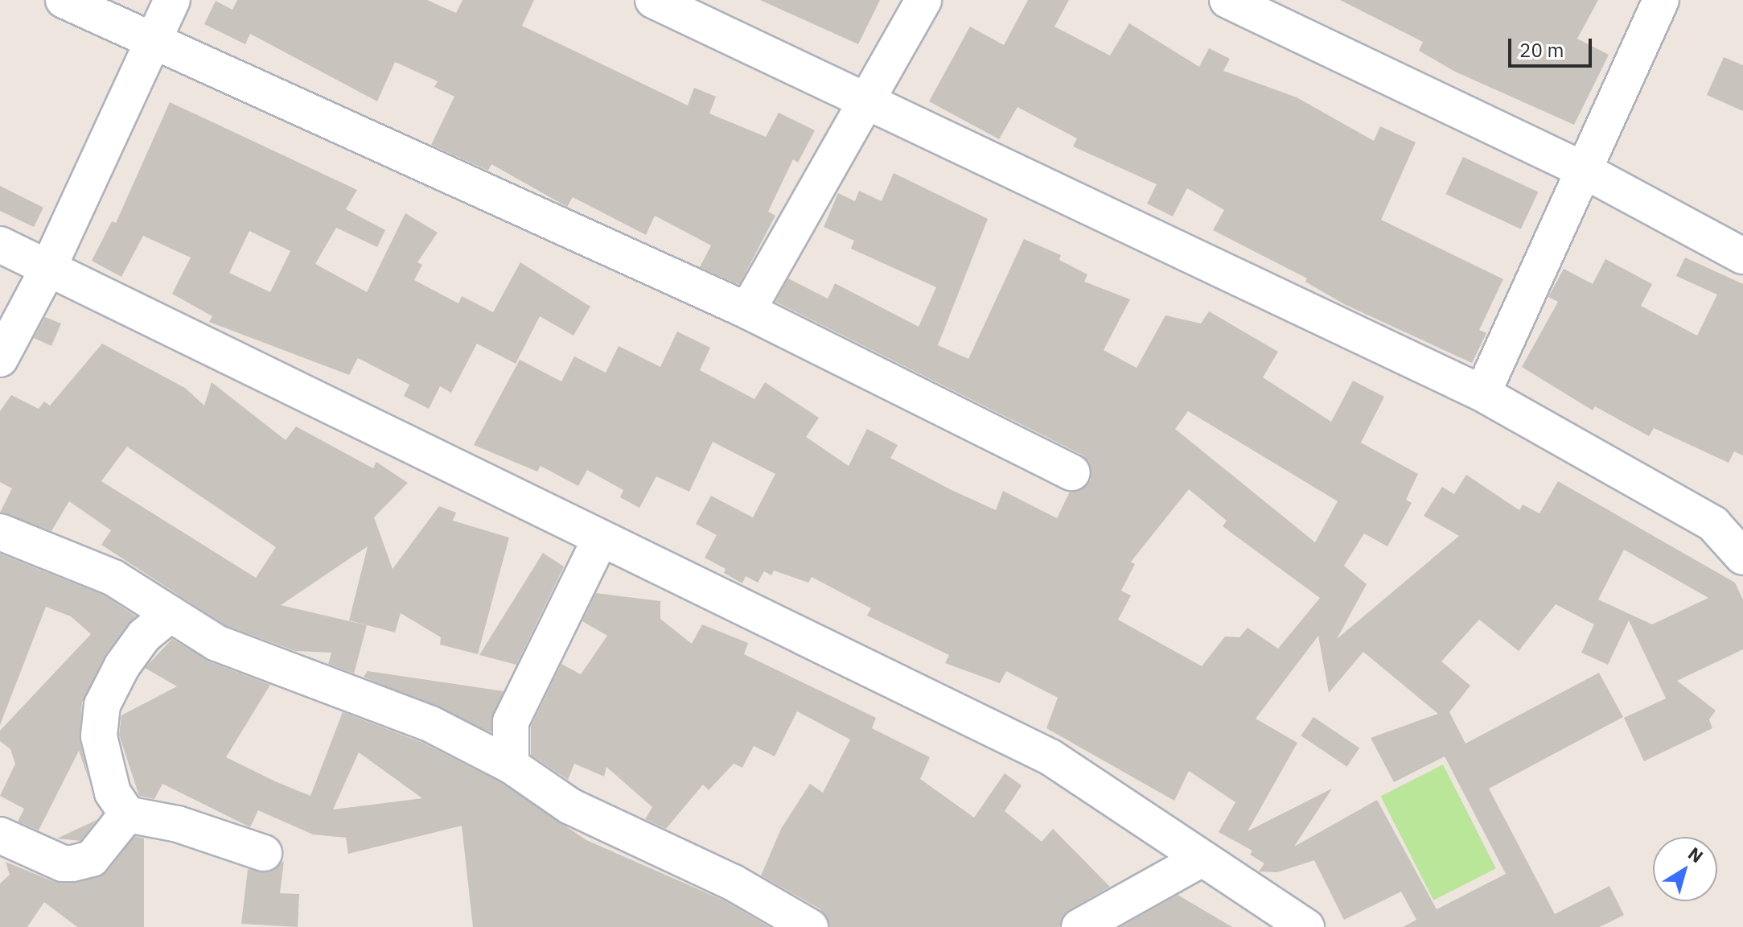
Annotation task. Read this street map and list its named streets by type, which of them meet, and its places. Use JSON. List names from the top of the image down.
{
  "scale_bar": "20 m",
  "north": "top right"
}
